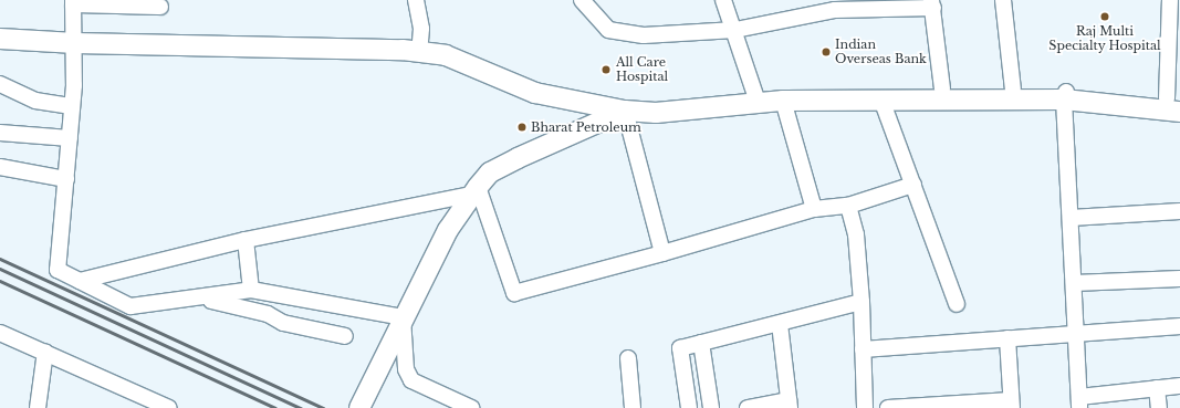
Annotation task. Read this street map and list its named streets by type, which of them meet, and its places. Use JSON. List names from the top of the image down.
{
  "places": [
    "Raj Multi Specialty Hospital",
    "Indian Overseas Bank",
    "All Care Hospital",
    "Bharat Petroleum"
  ]
}
